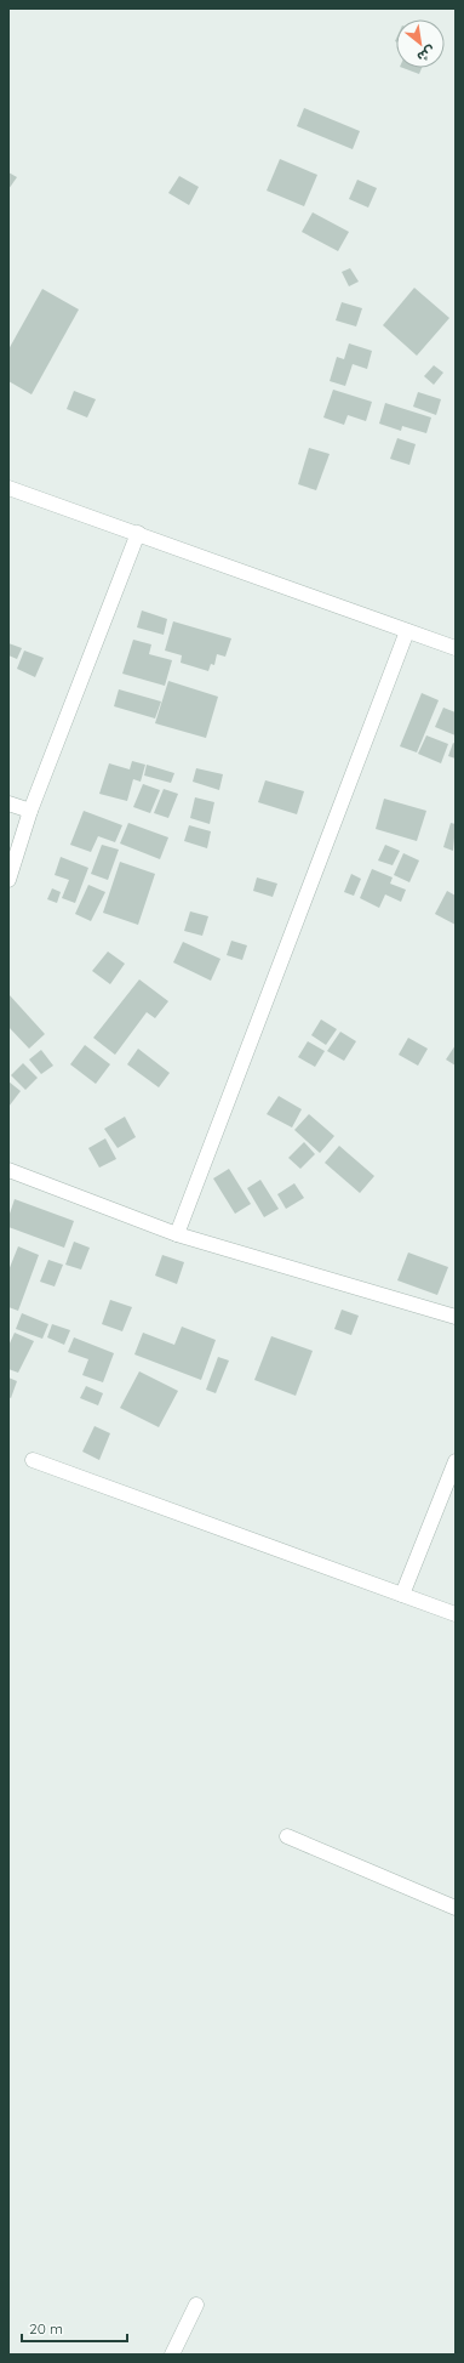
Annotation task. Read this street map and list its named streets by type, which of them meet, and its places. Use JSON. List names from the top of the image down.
{
  "scale_bar": "20 m",
  "north": "bottom right"
}
